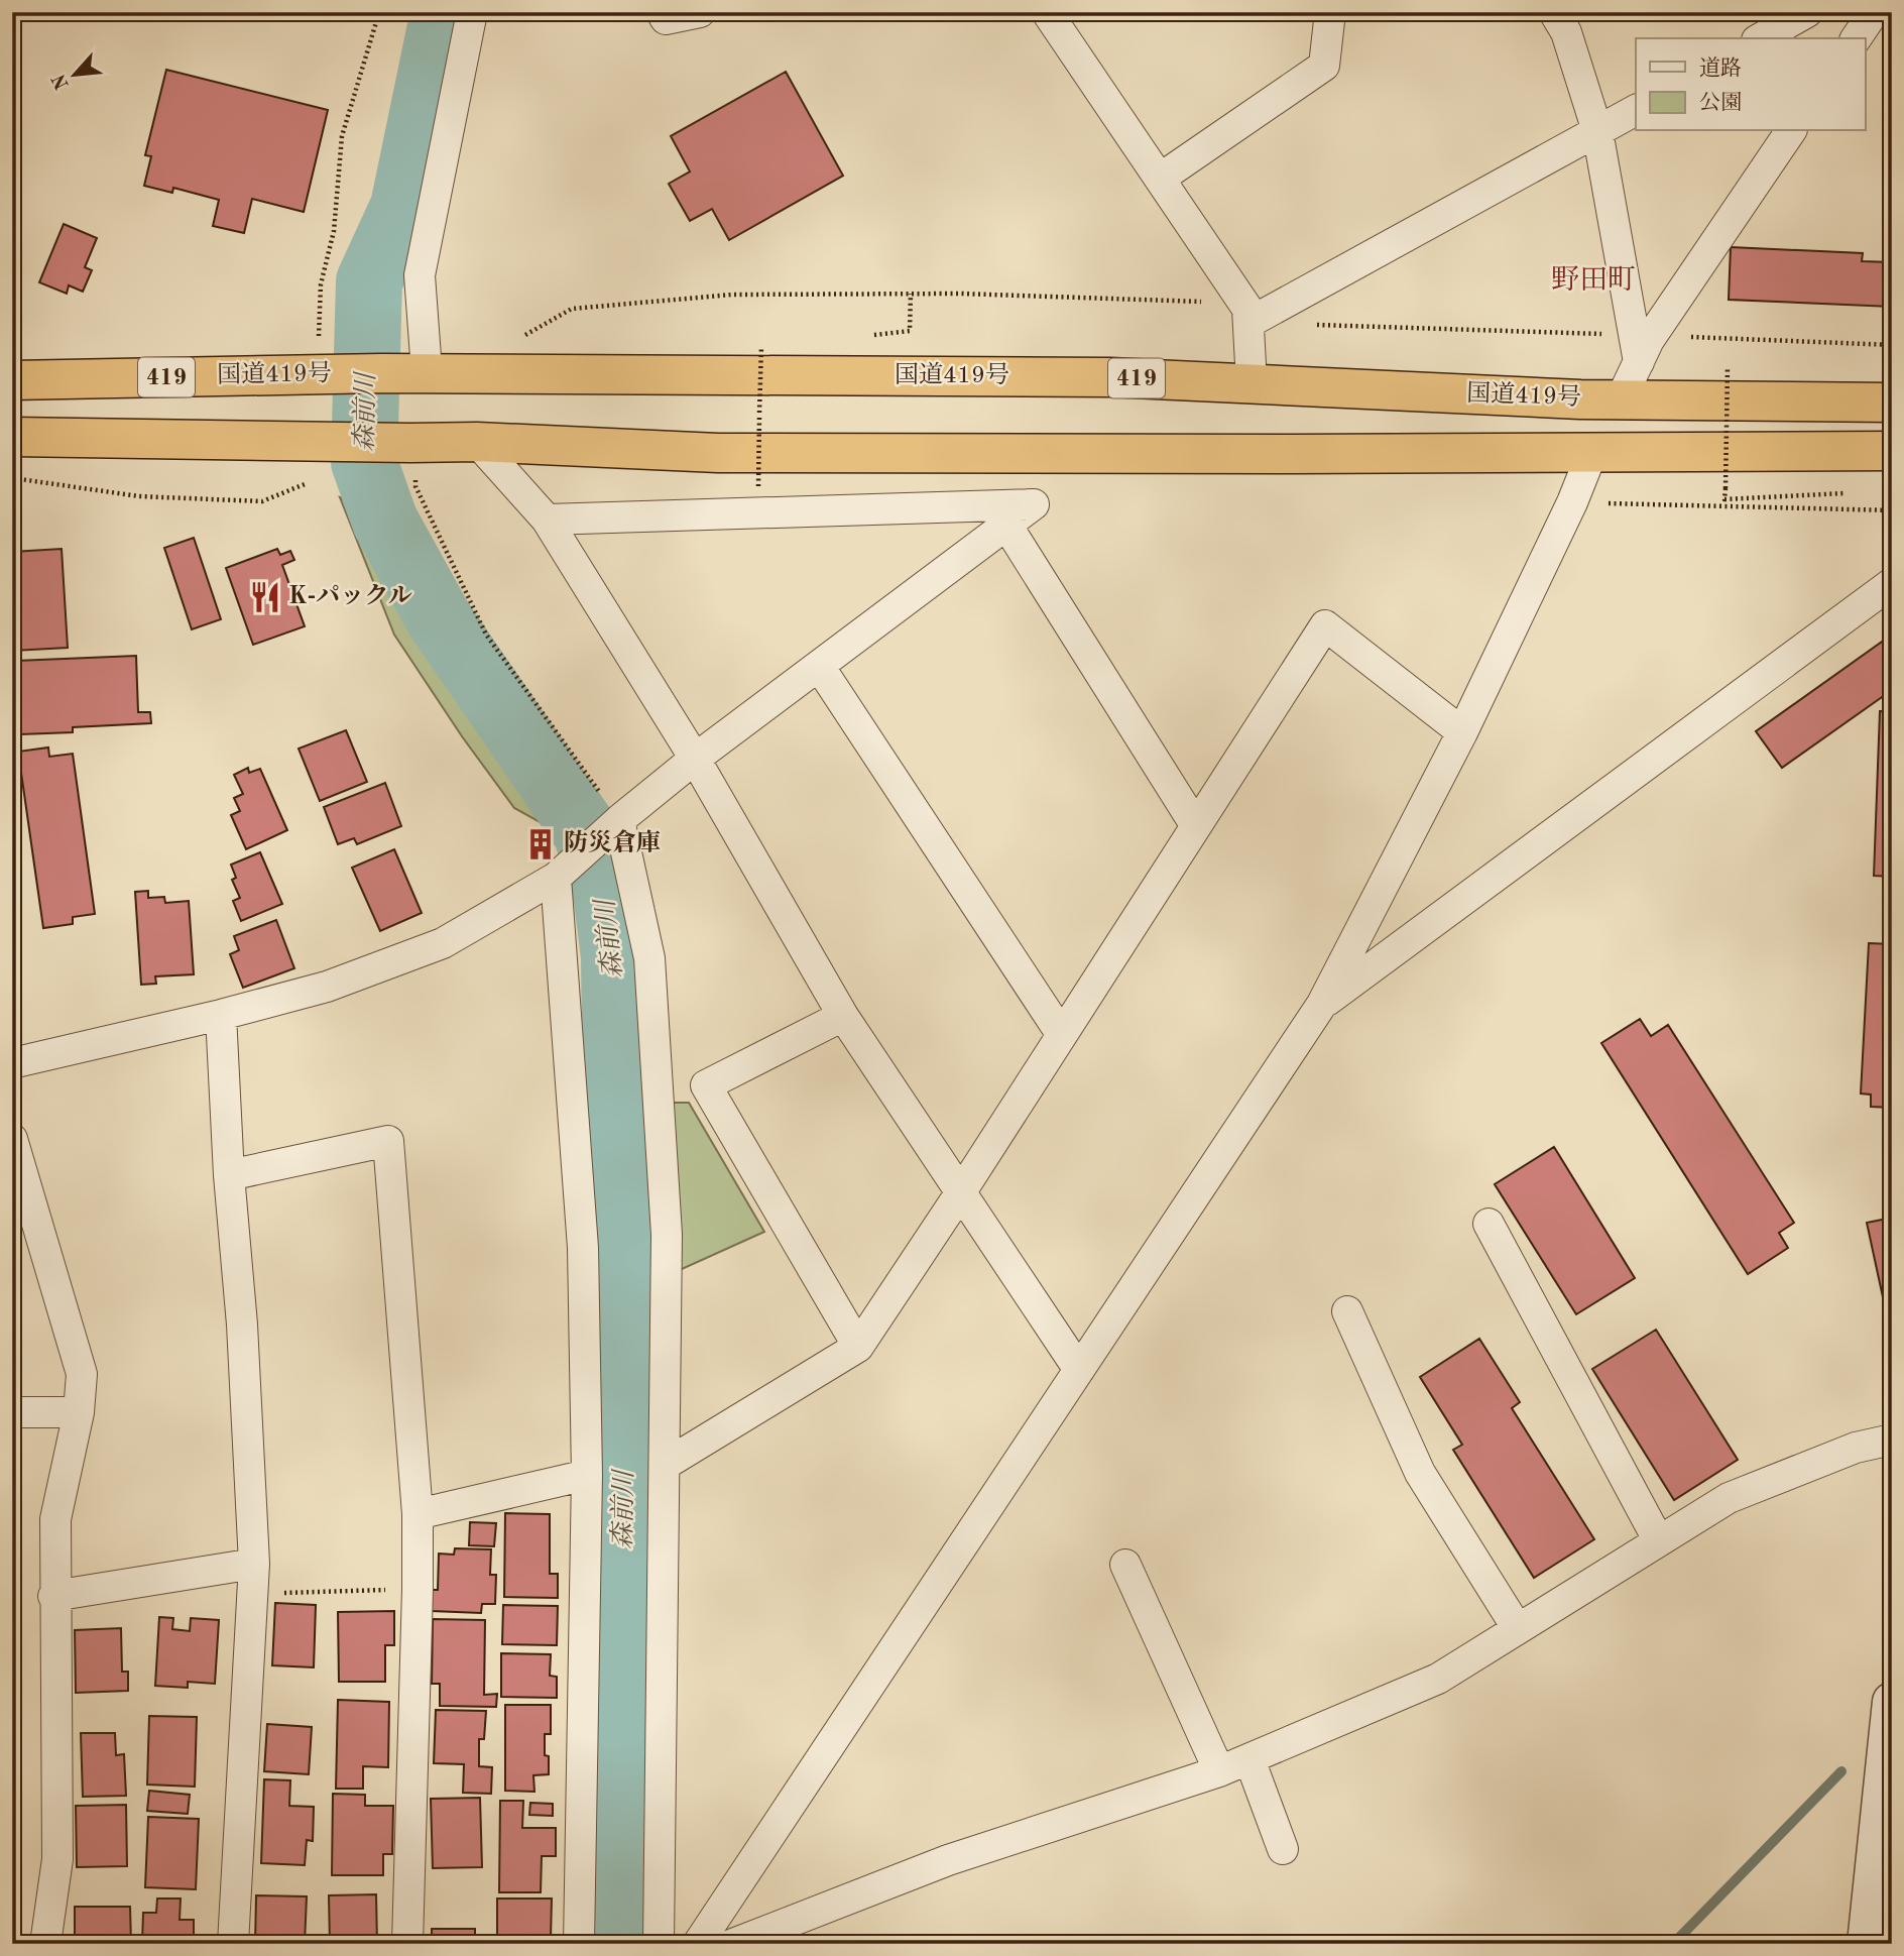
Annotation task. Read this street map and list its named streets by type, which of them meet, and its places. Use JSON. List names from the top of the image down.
{
  "streets": {
    "highway": ["国道419号", "419"]
  },
  "districts": ["野田町"],
  "water": ["森前川"],
  "places": {
    "restaurant": ["K-パックル"],
    "building": ["防災倉庫"]
  },
  "legend": ["道路", "公園"],
  "north": "bottom left"
}
